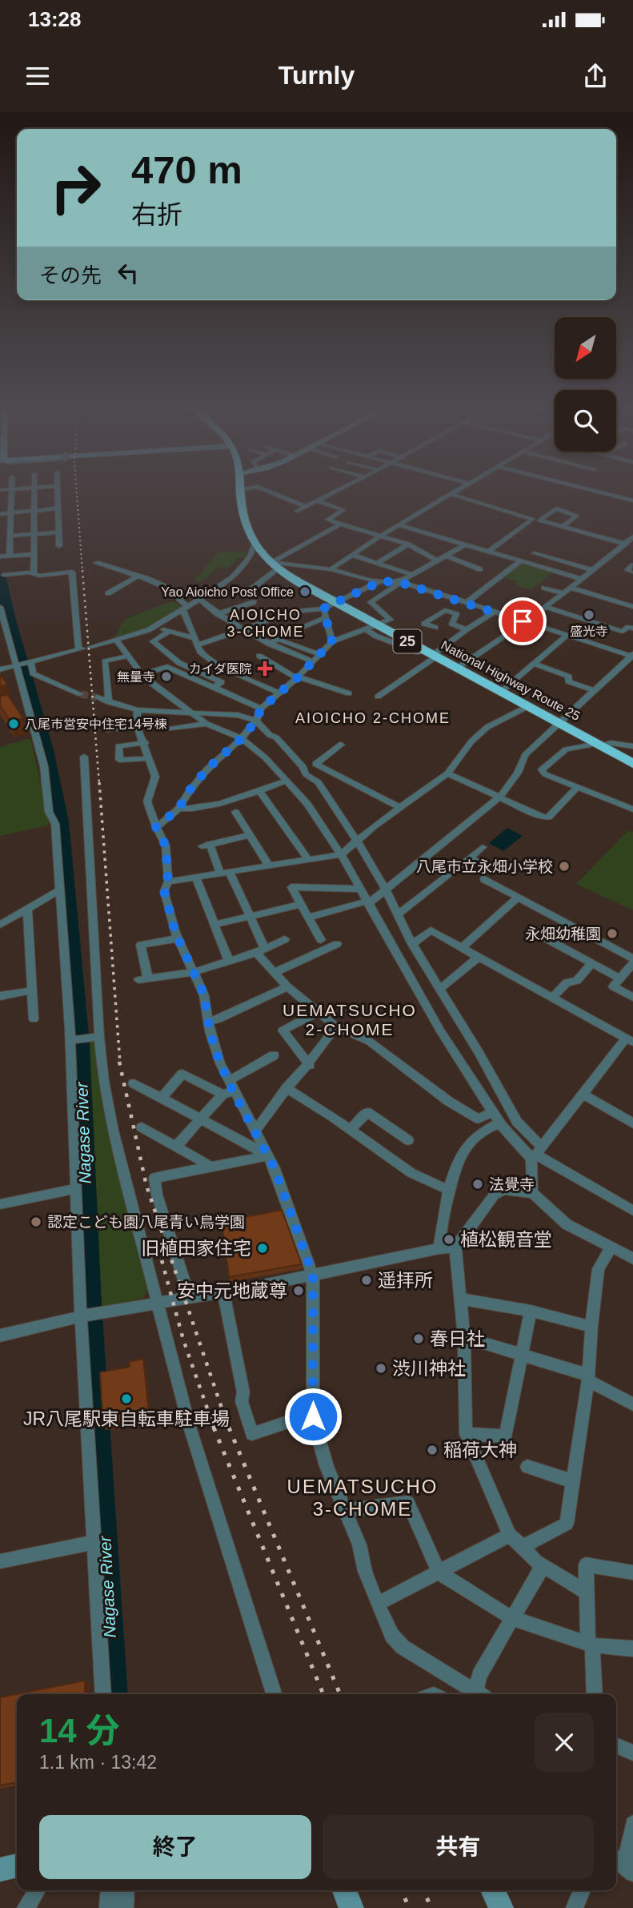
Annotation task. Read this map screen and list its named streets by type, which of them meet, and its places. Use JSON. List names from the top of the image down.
{
  "streets": {
    "highway": ["25", "National Highway Route 25"]
  },
  "districts": [
    "AIOICHO 3-CHOME",
    "AIOICHO 2-CHOME",
    "UEMATSUCHO 2-CHOME",
    "UEMATSUCHO 3-CHOME"
  ],
  "water": ["Nagase River"],
  "places": {
    "other": [
      "Yao Aioicho Post Office",
      "盛光寺",
      "無量寺",
      "八尾市営安中住宅14号棟",
      "八尾市立永畑小学校",
      "永畑幼稚園",
      "法覺寺",
      "認定こども園八尾青い鳥学園",
      "植松観音堂",
      "旧植田家住宅",
      "遥拝所",
      "安中元地蔵尊",
      "春日社",
      "渋川神社",
      "JR八尾駅東自転車駐車場",
      "稲荷大神"
    ],
    "health": ["カイダ医院"]
  },
  "north": "bottom left",
  "page": {
    "status": "13:28",
    "header": "Turnly",
    "turn": ["470 m", "右折"],
    "then": "その先",
    "heading": ["14 分", "1.1 km · 13:42"],
    "buttons": ["終了", "共有"]
  }
}
